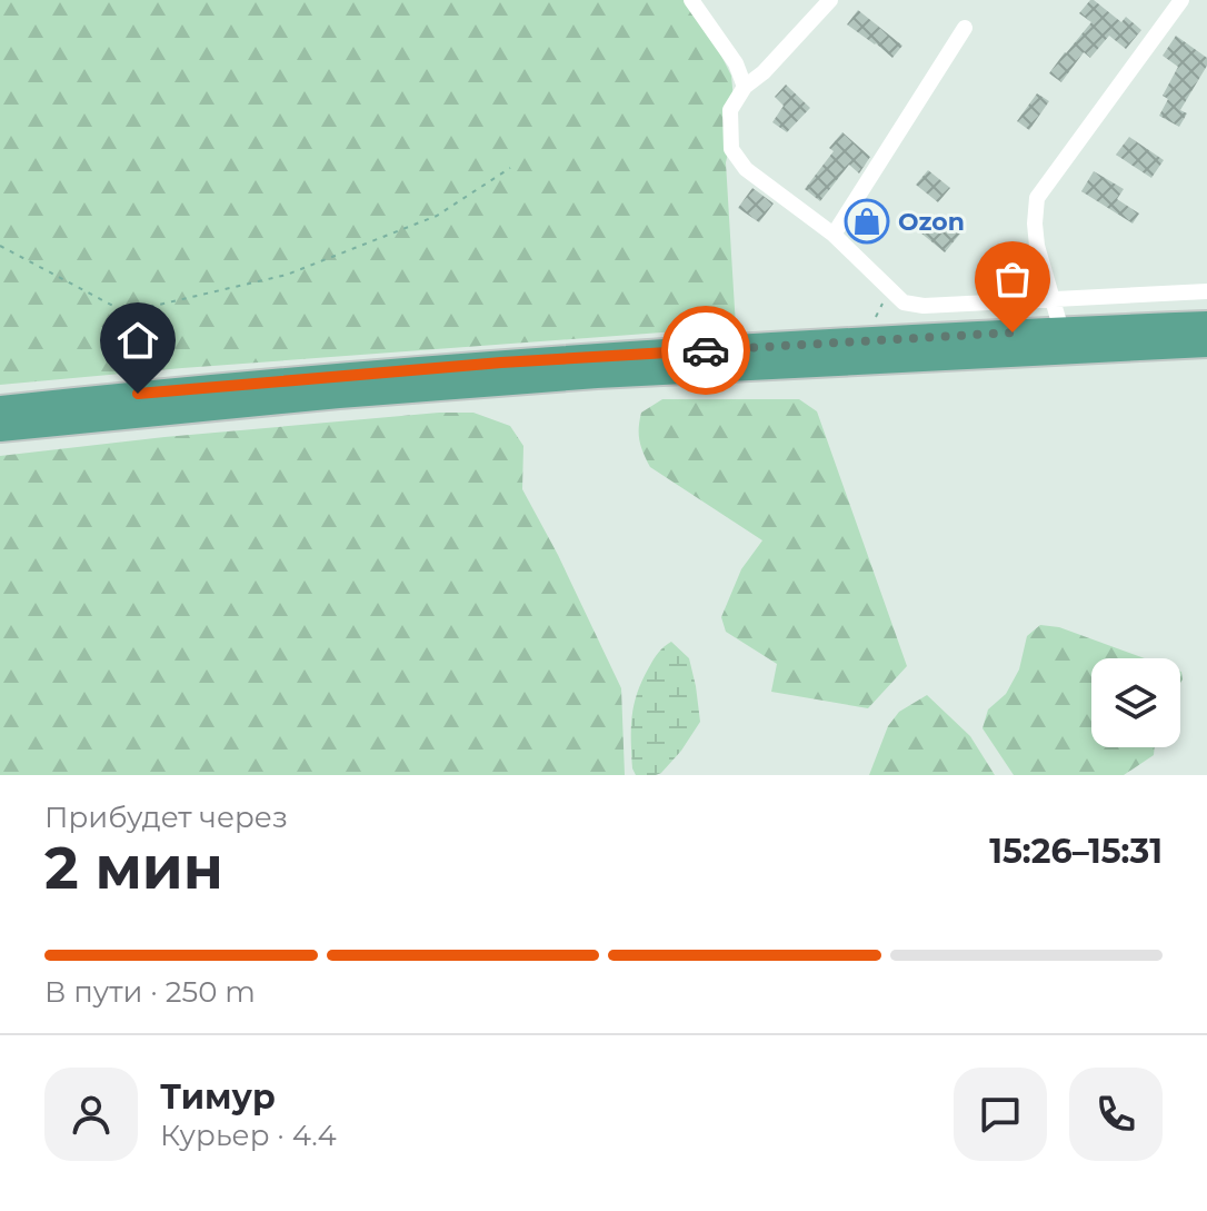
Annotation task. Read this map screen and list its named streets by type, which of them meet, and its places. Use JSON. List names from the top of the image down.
{
  "places": {
    "shop": ["Ozon"]
  },
  "page": {
    "heading": ["2 мин", "Прибудет через", "15:26–15:31"],
    "panel": ["Тимур", "Курьер · 4.4"],
    "bar": "В пути · 250 m"
  }
}
